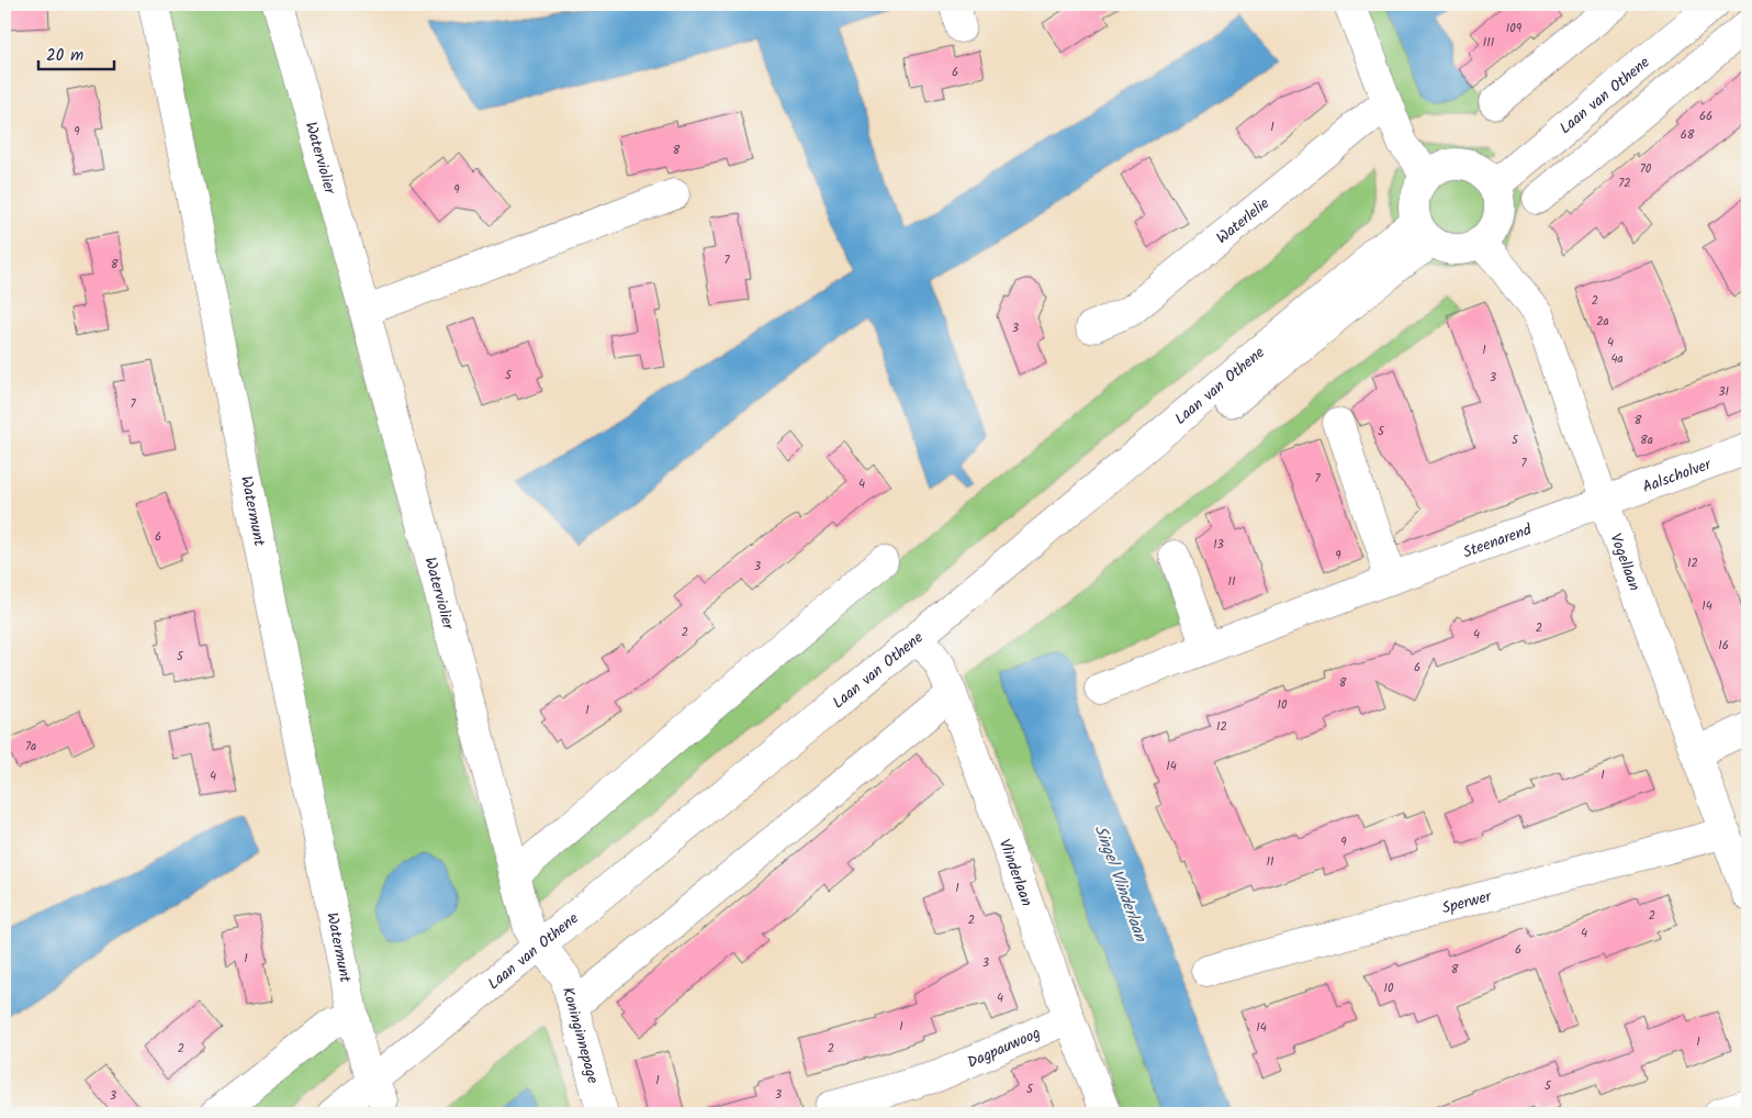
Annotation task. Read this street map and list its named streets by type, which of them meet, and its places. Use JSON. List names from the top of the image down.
{
  "streets": {
    "street": [
      "Laan van Othene",
      "Waterviolier",
      "Waterlelie",
      "Aalscholver",
      "Watermunt",
      "Steenarend",
      "Vogellaan",
      "Vlinderlaan",
      "Sperwer",
      "Koninginnepage",
      "Dagpauwoog"
    ]
  },
  "crossings": [
    ["Laan van Othene", "Waterviolier"],
    ["Laan van Othene", "Watermunt"],
    ["Laan van Othene", "Vogellaan"],
    ["Laan van Othene", "Vlinderlaan"],
    ["Laan van Othene", "Koninginnepage"],
    ["Waterviolier", "Koninginnepage"],
    ["Aalscholver", "Steenarend"],
    ["Aalscholver", "Vogellaan"],
    ["Steenarend", "Vogellaan"],
    ["Vogellaan", "Sperwer"],
    ["Vlinderlaan", "Dagpauwoog"]
  ],
  "water": ["Singel Vlinderlaan"],
  "house_numbers": [
    "109",
    "111",
    "6",
    "66",
    "1",
    "9",
    "68",
    "8",
    "70",
    "72",
    "9",
    "7",
    "8",
    "2",
    "2a",
    "3",
    "4",
    "1",
    "4a",
    "5",
    "3",
    "31",
    "7",
    "8",
    "5",
    "5",
    "8a",
    "7",
    "7",
    "4",
    "6",
    "13",
    "9",
    "12",
    "3",
    "11",
    "14",
    "2",
    "2",
    "4",
    "16",
    "5",
    "6",
    "8",
    "10",
    "1",
    "12",
    "7a",
    "14",
    "1",
    "4",
    "9",
    "11",
    "1",
    "2",
    "2",
    "4",
    "6",
    "1",
    "3",
    "8",
    "10",
    "4",
    "1",
    "14",
    "1",
    "2",
    "2",
    "1",
    "5",
    "5",
    "3",
    "3"
  ],
  "scale_bar": "20 m"
}
